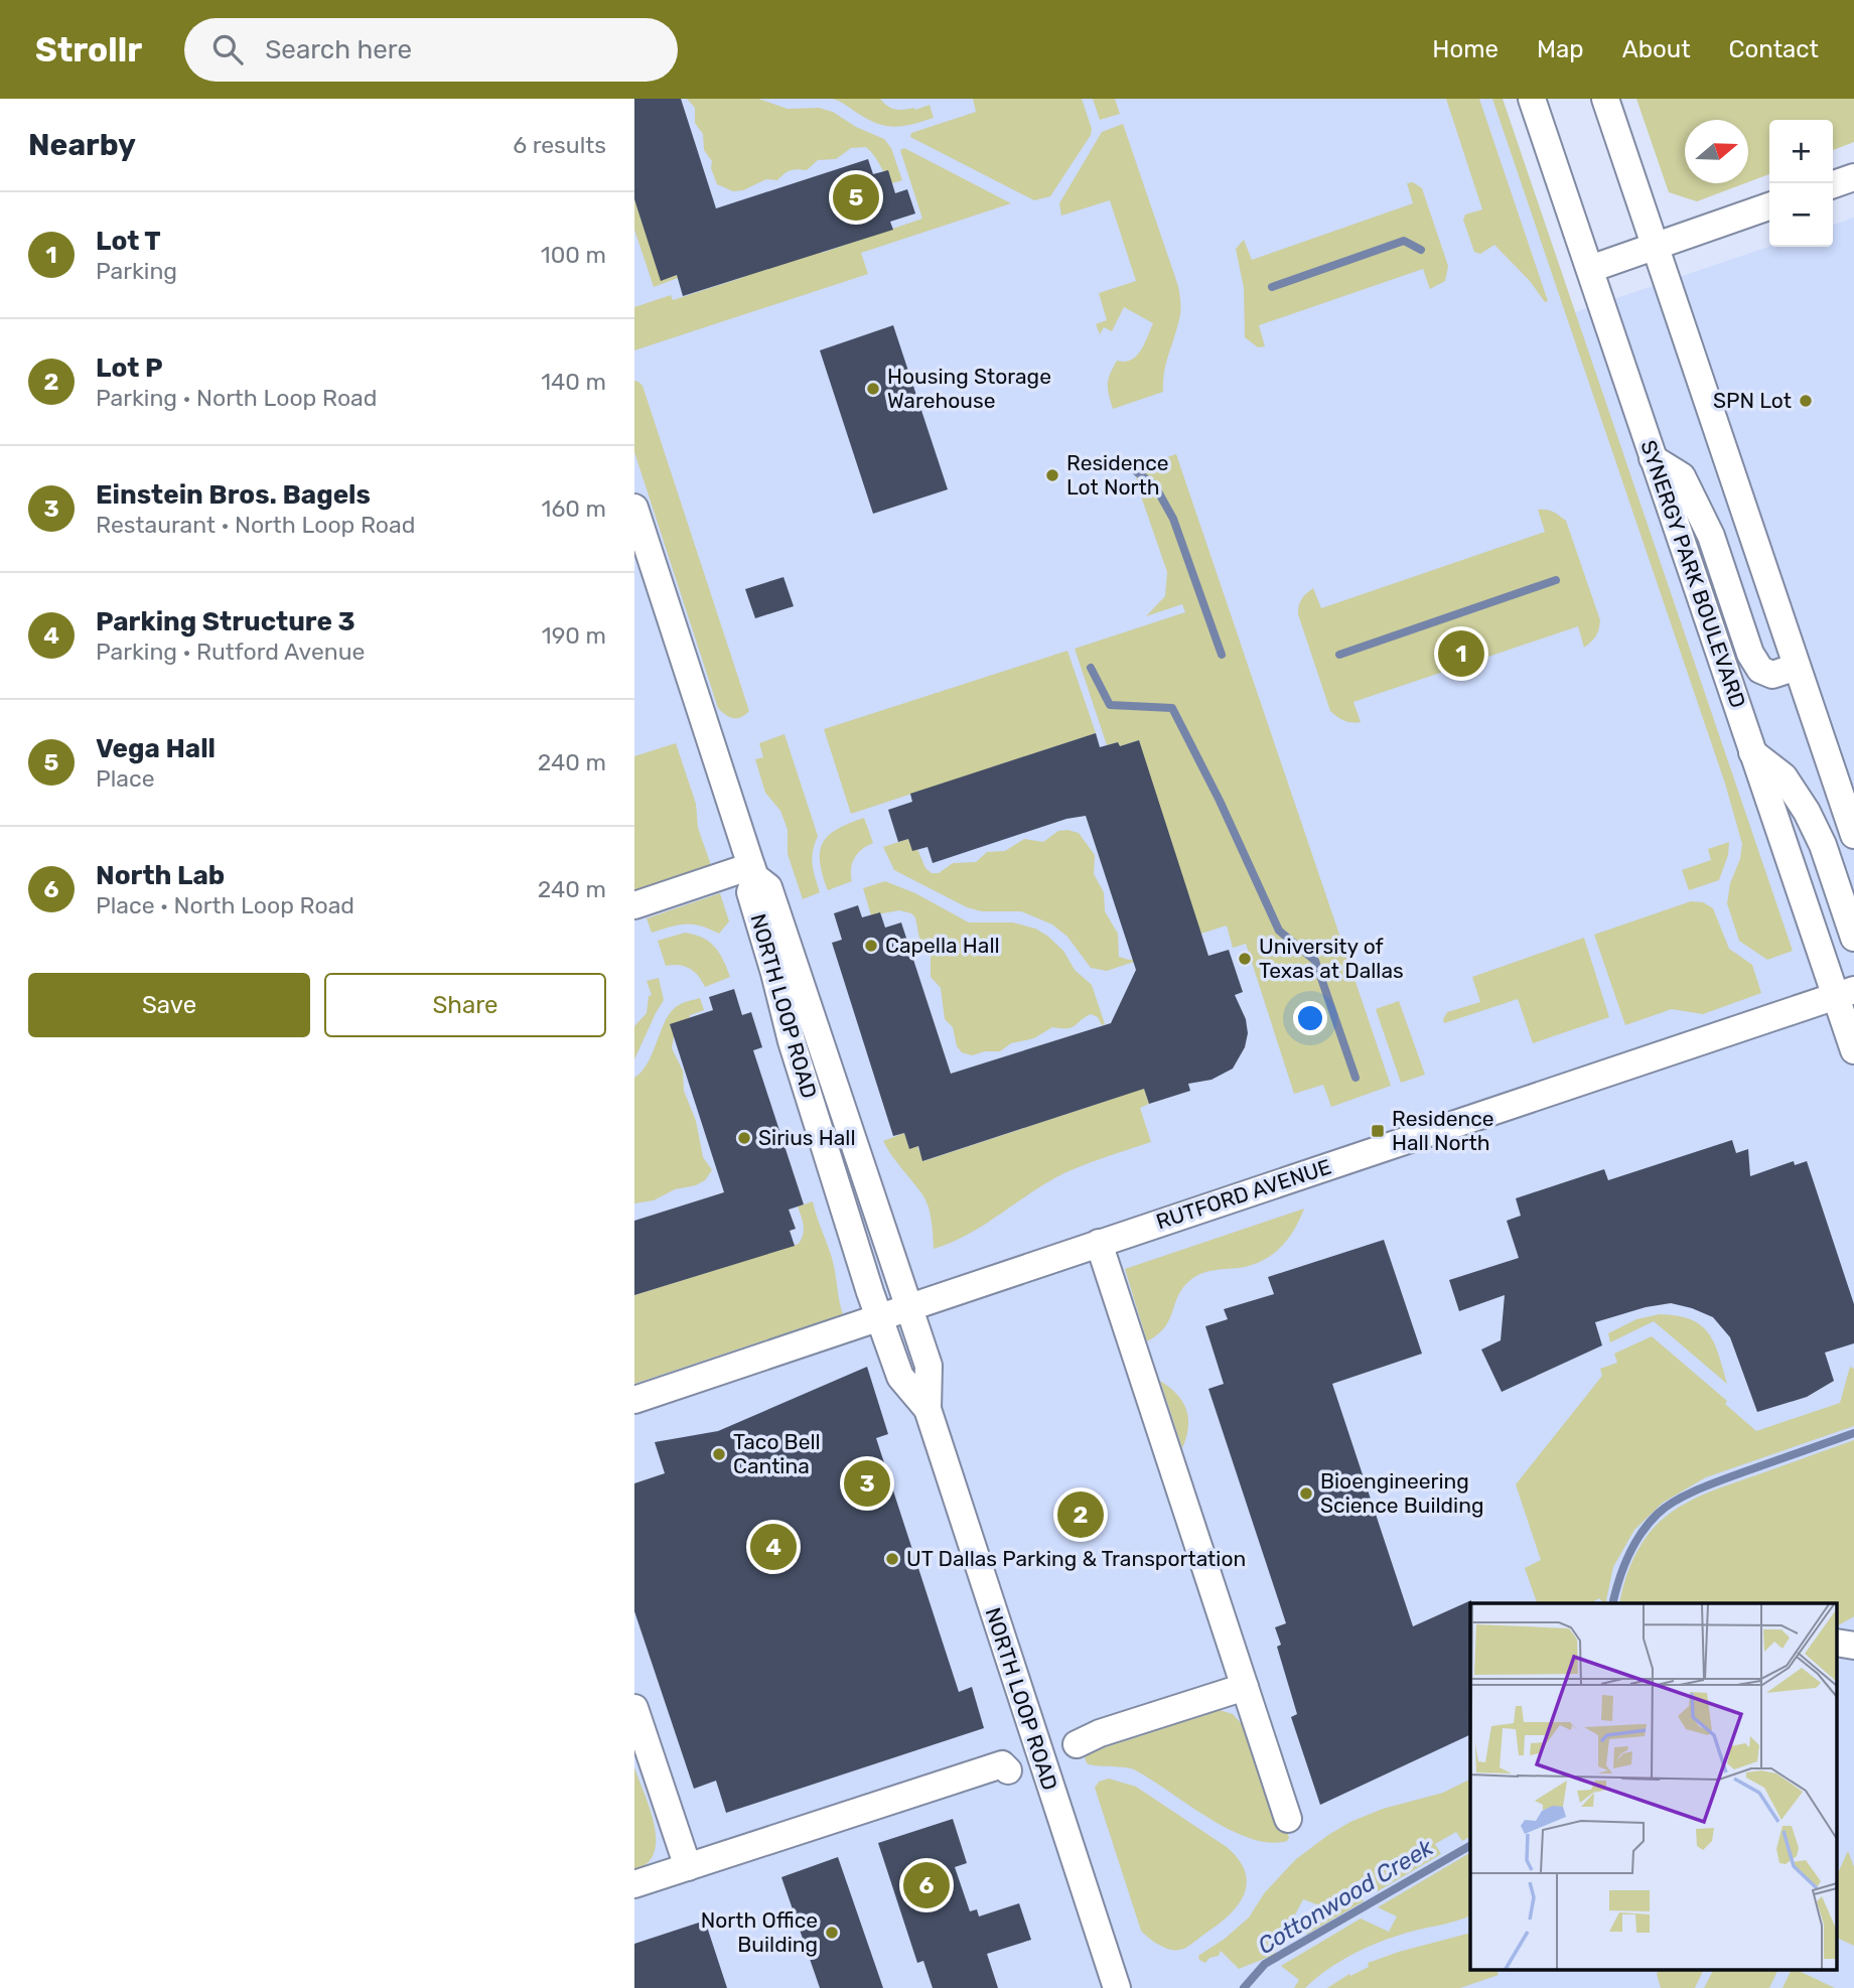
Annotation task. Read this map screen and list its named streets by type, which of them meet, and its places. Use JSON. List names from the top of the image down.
{
  "streets": {
    "street": ["SYNERGY PARK BOULEVARD", "NORTH LOOP ROAD", "RUTFORD AVENUE"]
  },
  "crossings": [
    ["SYNERGY PARK BOULEVARD", "RUTFORD AVENUE"],
    ["NORTH LOOP ROAD", "RUTFORD AVENUE"]
  ],
  "water": ["Cottonwood Creek"],
  "places": {
    "other": [
      "Housing Storage Warehouse",
      "SPN Lot",
      "Residence Lot North",
      "Capella Hall",
      "University of Texas at Dallas",
      "Sirius Hall",
      "Taco Bell Cantina",
      "Bioengineering Science Building",
      "UT Dallas Parking & Transportation",
      "North Office Building"
    ],
    "transit": ["Residence Hall North"]
  },
  "north": "right",
  "page": {
    "header": "Strollr",
    "search": "Search here",
    "nav": [
      "Home",
      "Map",
      "About",
      "Contact"
    ],
    "heading": ["Nearby", "6 results"],
    "map_buttons": ["+", "−"],
    "pins": [
      "5",
      "1",
      "3",
      "2",
      "4",
      "6"
    ],
    "list": [
      {
        "mark": "1",
        "name": "Lot T",
        "note": "Parking",
        "value": "100 m"
      },
      {
        "mark": "2",
        "name": "Lot P",
        "note": "Parking · North Loop Road",
        "value": "140 m"
      },
      {
        "mark": "3",
        "name": "Einstein Bros. Bagels",
        "note": "Restaurant · North Loop Road",
        "value": "160 m"
      },
      {
        "mark": "4",
        "name": "Parking Structure 3",
        "note": "Parking · Rutford Avenue",
        "value": "190 m"
      },
      {
        "mark": "5",
        "name": "Vega Hall",
        "note": "Place",
        "value": "240 m"
      },
      {
        "mark": "6",
        "name": "North Lab",
        "note": "Place · North Loop Road",
        "value": "240 m"
      }
    ],
    "buttons": ["Save", "Share"]
  }
}
